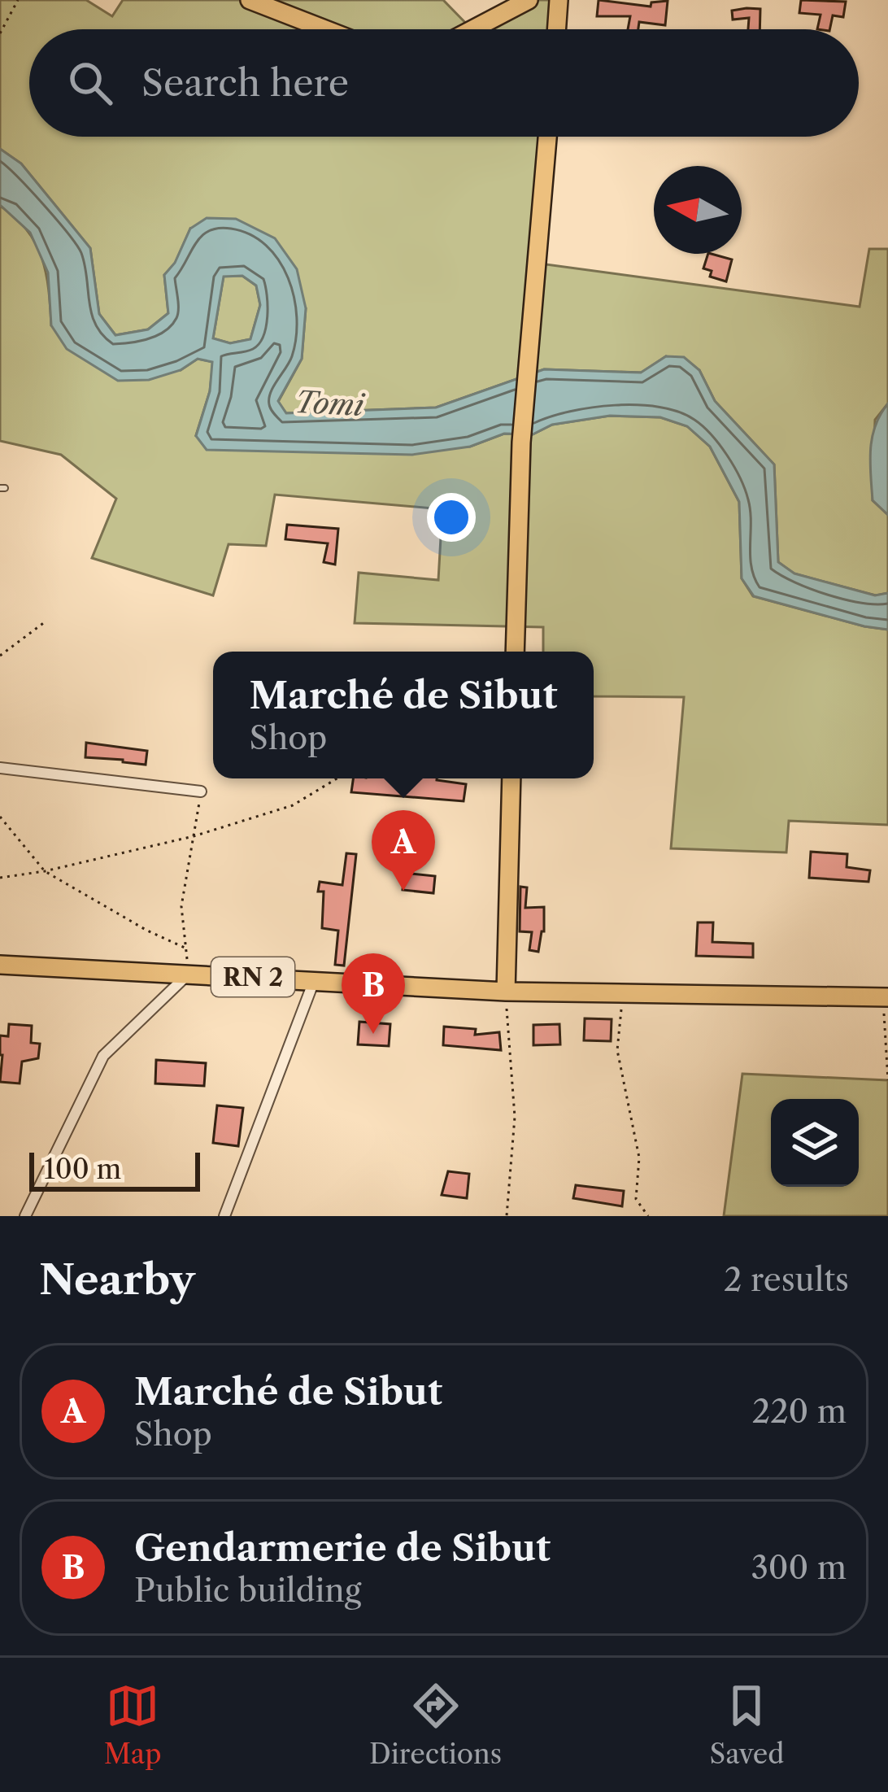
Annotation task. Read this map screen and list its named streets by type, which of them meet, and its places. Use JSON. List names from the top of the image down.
{
  "streets": {
    "main road": ["RN 2"]
  },
  "water": ["Tomi"],
  "scale_bar": "100 m",
  "north": "left",
  "page": {
    "search": "Search here",
    "popup": ["Marché de Sibut", "Shop"],
    "pins": ["A", "B"],
    "scale": "100 m",
    "heading": ["Nearby", "2 results"],
    "list": [
      {
        "mark": "A",
        "name": "Marché de Sibut",
        "note": "Shop",
        "value": "220 m"
      },
      {
        "mark": "B",
        "name": "Gendarmerie de Sibut",
        "note": "Public building",
        "value": "300 m"
      }
    ],
    "nav": ["Map", "Directions", "Saved"]
  }
}
